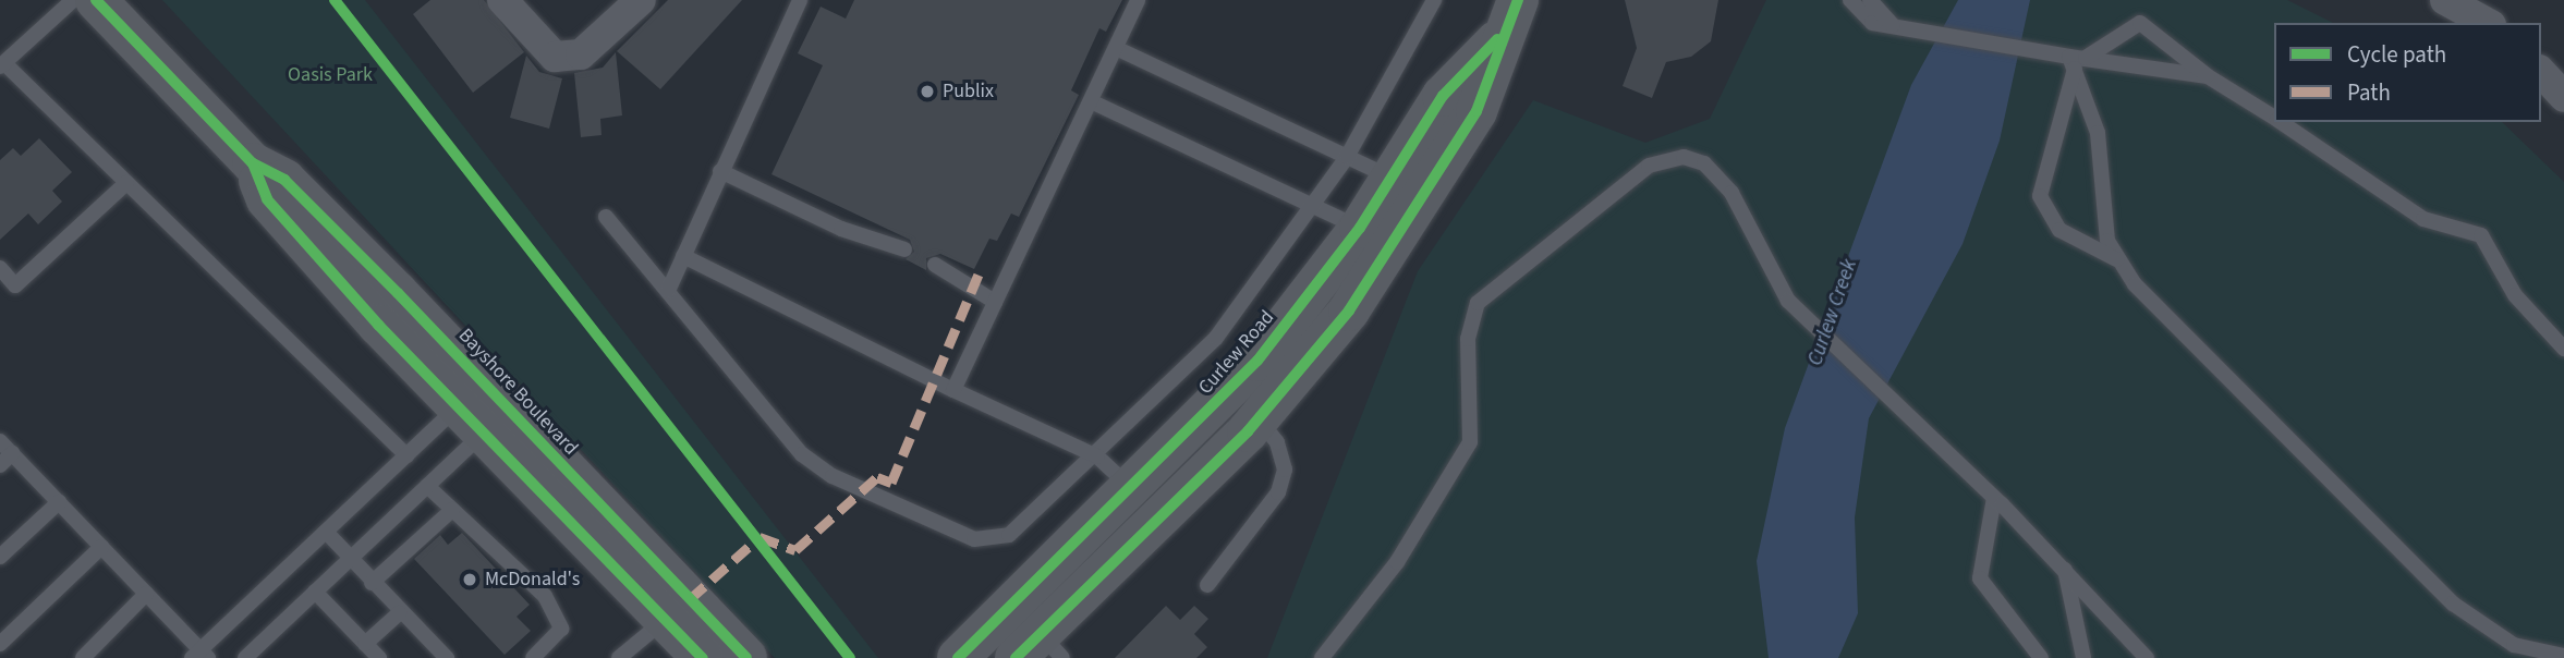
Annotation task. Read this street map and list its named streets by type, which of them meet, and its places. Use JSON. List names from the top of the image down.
{
  "streets": {
    "main road": ["Curlew Road", "Bayshore Boulevard"]
  },
  "water": ["Curlew Creek"],
  "parks": ["Oasis Park"],
  "places": ["Publix", "McDonald's"],
  "legend": ["Cycle path", "Path"]
}
